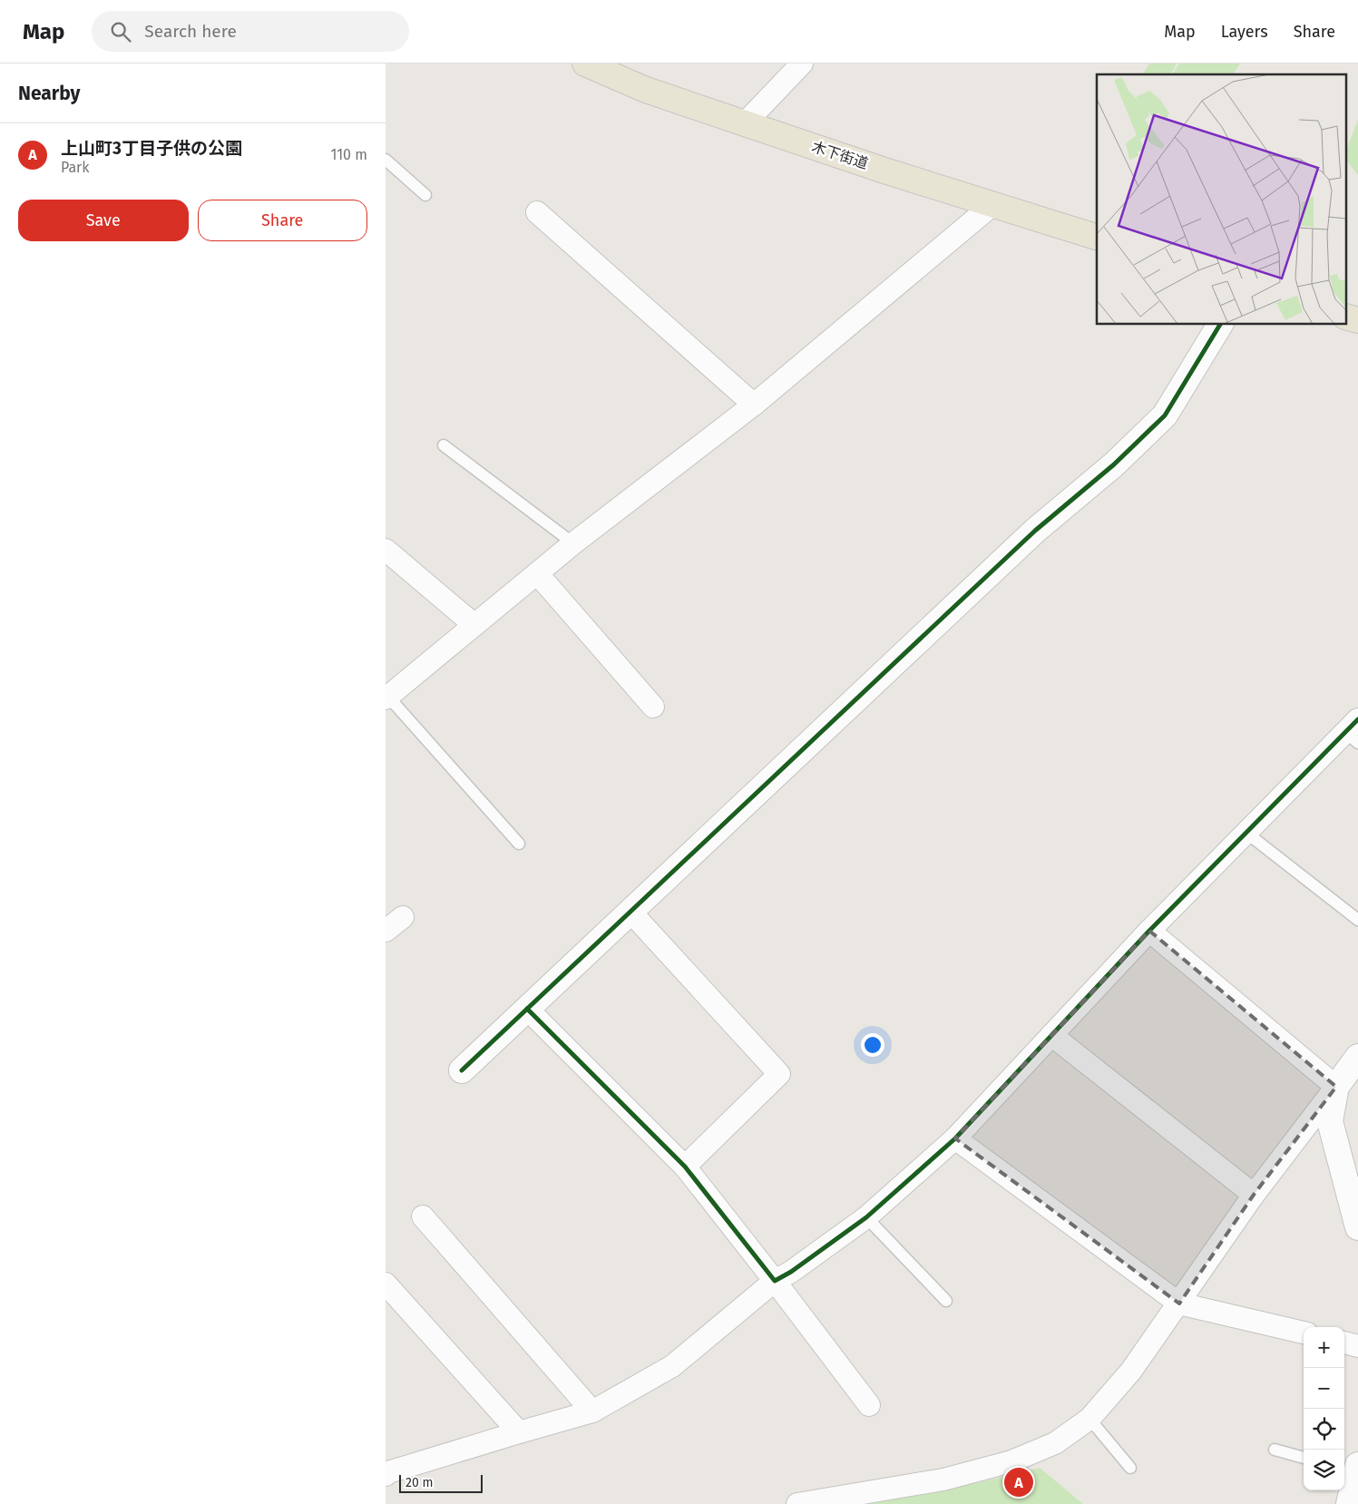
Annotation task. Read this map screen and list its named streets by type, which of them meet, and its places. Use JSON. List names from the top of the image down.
{
  "streets": {
    "main road": ["木下街道"]
  },
  "scale_bar": "20 m",
  "page": {
    "header": "Map",
    "search": "Search here",
    "nav": ["Map", "Layers", "Share"],
    "heading": "Nearby",
    "list": [
      {
        "mark": "A",
        "name": "上山町3丁目子供の公園",
        "note": "Park",
        "value": "110 m"
      }
    ],
    "buttons": ["Save", "Share"],
    "map_buttons": ["+", "−"],
    "pins": "A",
    "scale": "20 m"
  }
}
